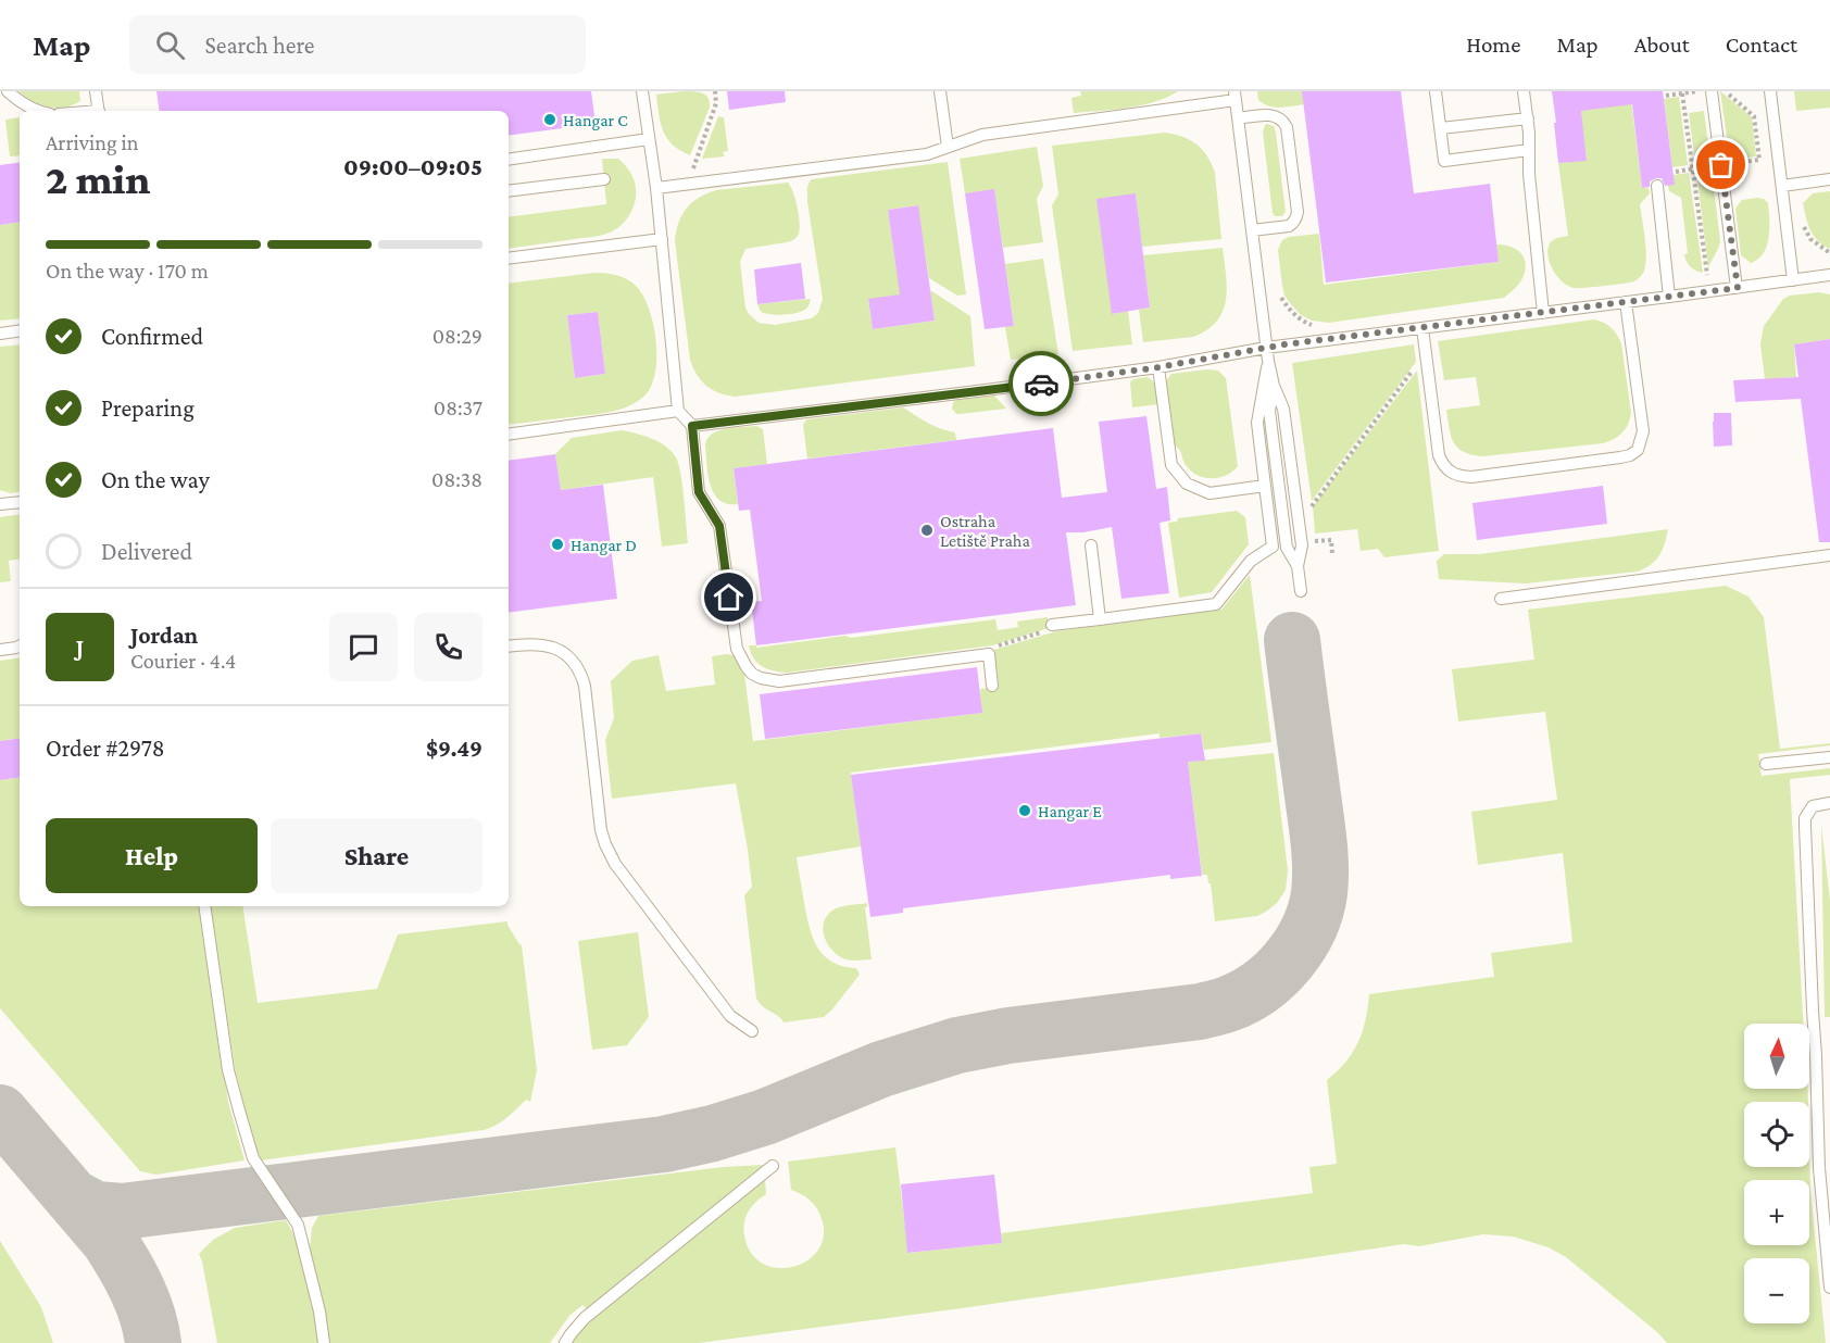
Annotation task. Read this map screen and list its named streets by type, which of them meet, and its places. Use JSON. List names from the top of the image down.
{
  "places": [
    "Hangar C",
    "Ostraha Letiště Praha",
    "Hangar D",
    "Hangar E"
  ],
  "north": "top",
  "page": {
    "header": "Map",
    "search": "Search here",
    "nav": [
      "Home",
      "Map",
      "About",
      "Contact"
    ],
    "heading": ["2 min", "Arriving in", "09:00–09:05"],
    "panel": [
      "Jordan",
      "Courier · 4.4",
      "Order #2978",
      "$9.49"
    ],
    "bar": "On the way · 170 m",
    "list": [
      ["Confirmed", "08:29"],
      ["Preparing", "08:37"],
      ["On the way", "08:38"],
      "Delivered"
    ],
    "round": "J",
    "buttons": ["Help", "Share"],
    "map_buttons": ["+", "−"]
  }
}
